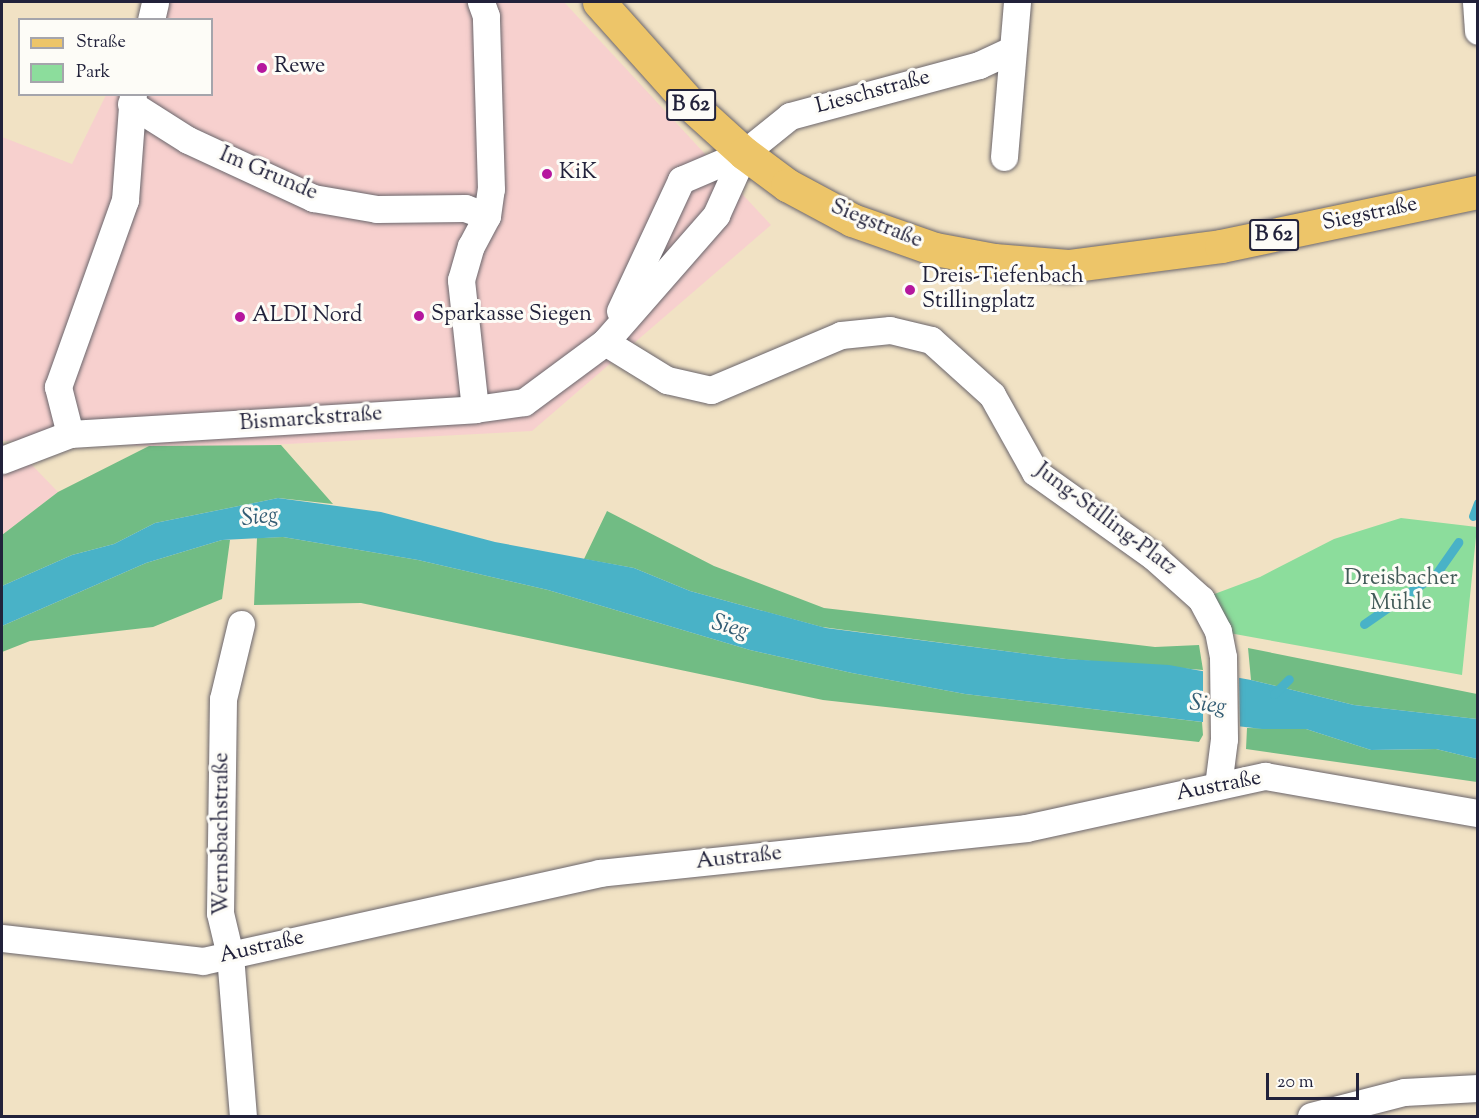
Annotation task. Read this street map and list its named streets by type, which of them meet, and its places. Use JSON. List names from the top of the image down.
{
  "streets": {
    "main road": ["B 62", "Siegstraße"],
    "street": [
      "Lieschstraße",
      "Im Grunde",
      "Bismarckstraße",
      "Jung-Stilling-Platz",
      "Austraße",
      "Wernsbachstraße"
    ]
  },
  "crossings": [
    ["Lieschstraße", "Siegstraße"],
    ["Lieschstraße", "Bismarckstraße"],
    ["Siegstraße", "Bismarckstraße"],
    ["Bismarckstraße", "Jung-Stilling-Platz"],
    ["Jung-Stilling-Platz", "Austraße"],
    ["Austraße", "Wernsbachstraße"]
  ],
  "water": ["Sieg"],
  "parks": ["Dreisbacher Mühle"],
  "places": [
    "Rewe",
    "KiK",
    "Dreis-Tiefenbach Stillingplatz",
    "Sparkasse Siegen",
    "ALDI Nord"
  ],
  "legend": ["Straße", "Park"],
  "scale_bar": "20 m"
}
